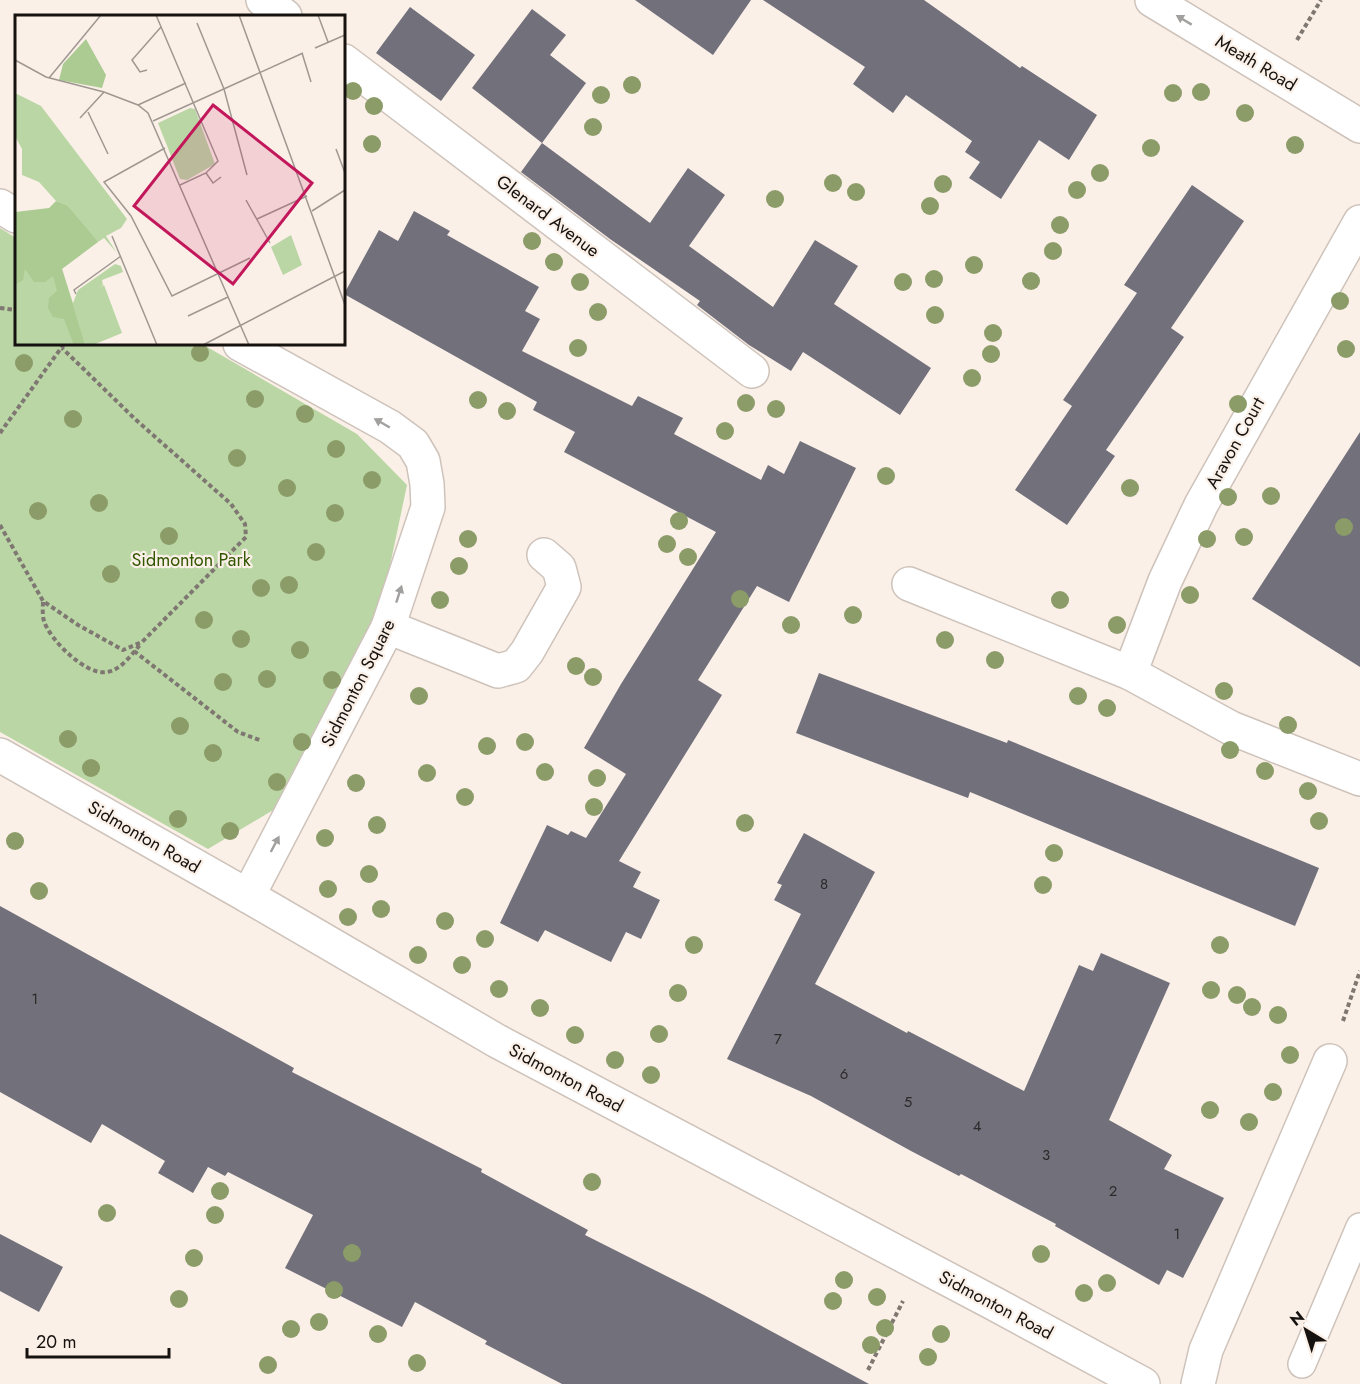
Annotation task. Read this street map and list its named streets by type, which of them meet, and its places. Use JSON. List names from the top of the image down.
{
  "streets": {
    "street": [
      "Meath Road",
      "Glenard Avenue",
      "Aravon Court",
      "Sidmonton Square",
      "Sidmonton Road"
    ]
  },
  "crossings": [
    ["Sidmonton Square", "Sidmonton Road"]
  ],
  "one_way": ["Meath Road"],
  "parks": ["Sidmonton Park"],
  "house_numbers": [
    "8",
    "1",
    "7",
    "6",
    "5",
    "4",
    "3",
    "2",
    "1"
  ],
  "scale_bar": "20 m",
  "north": "top left"
}
